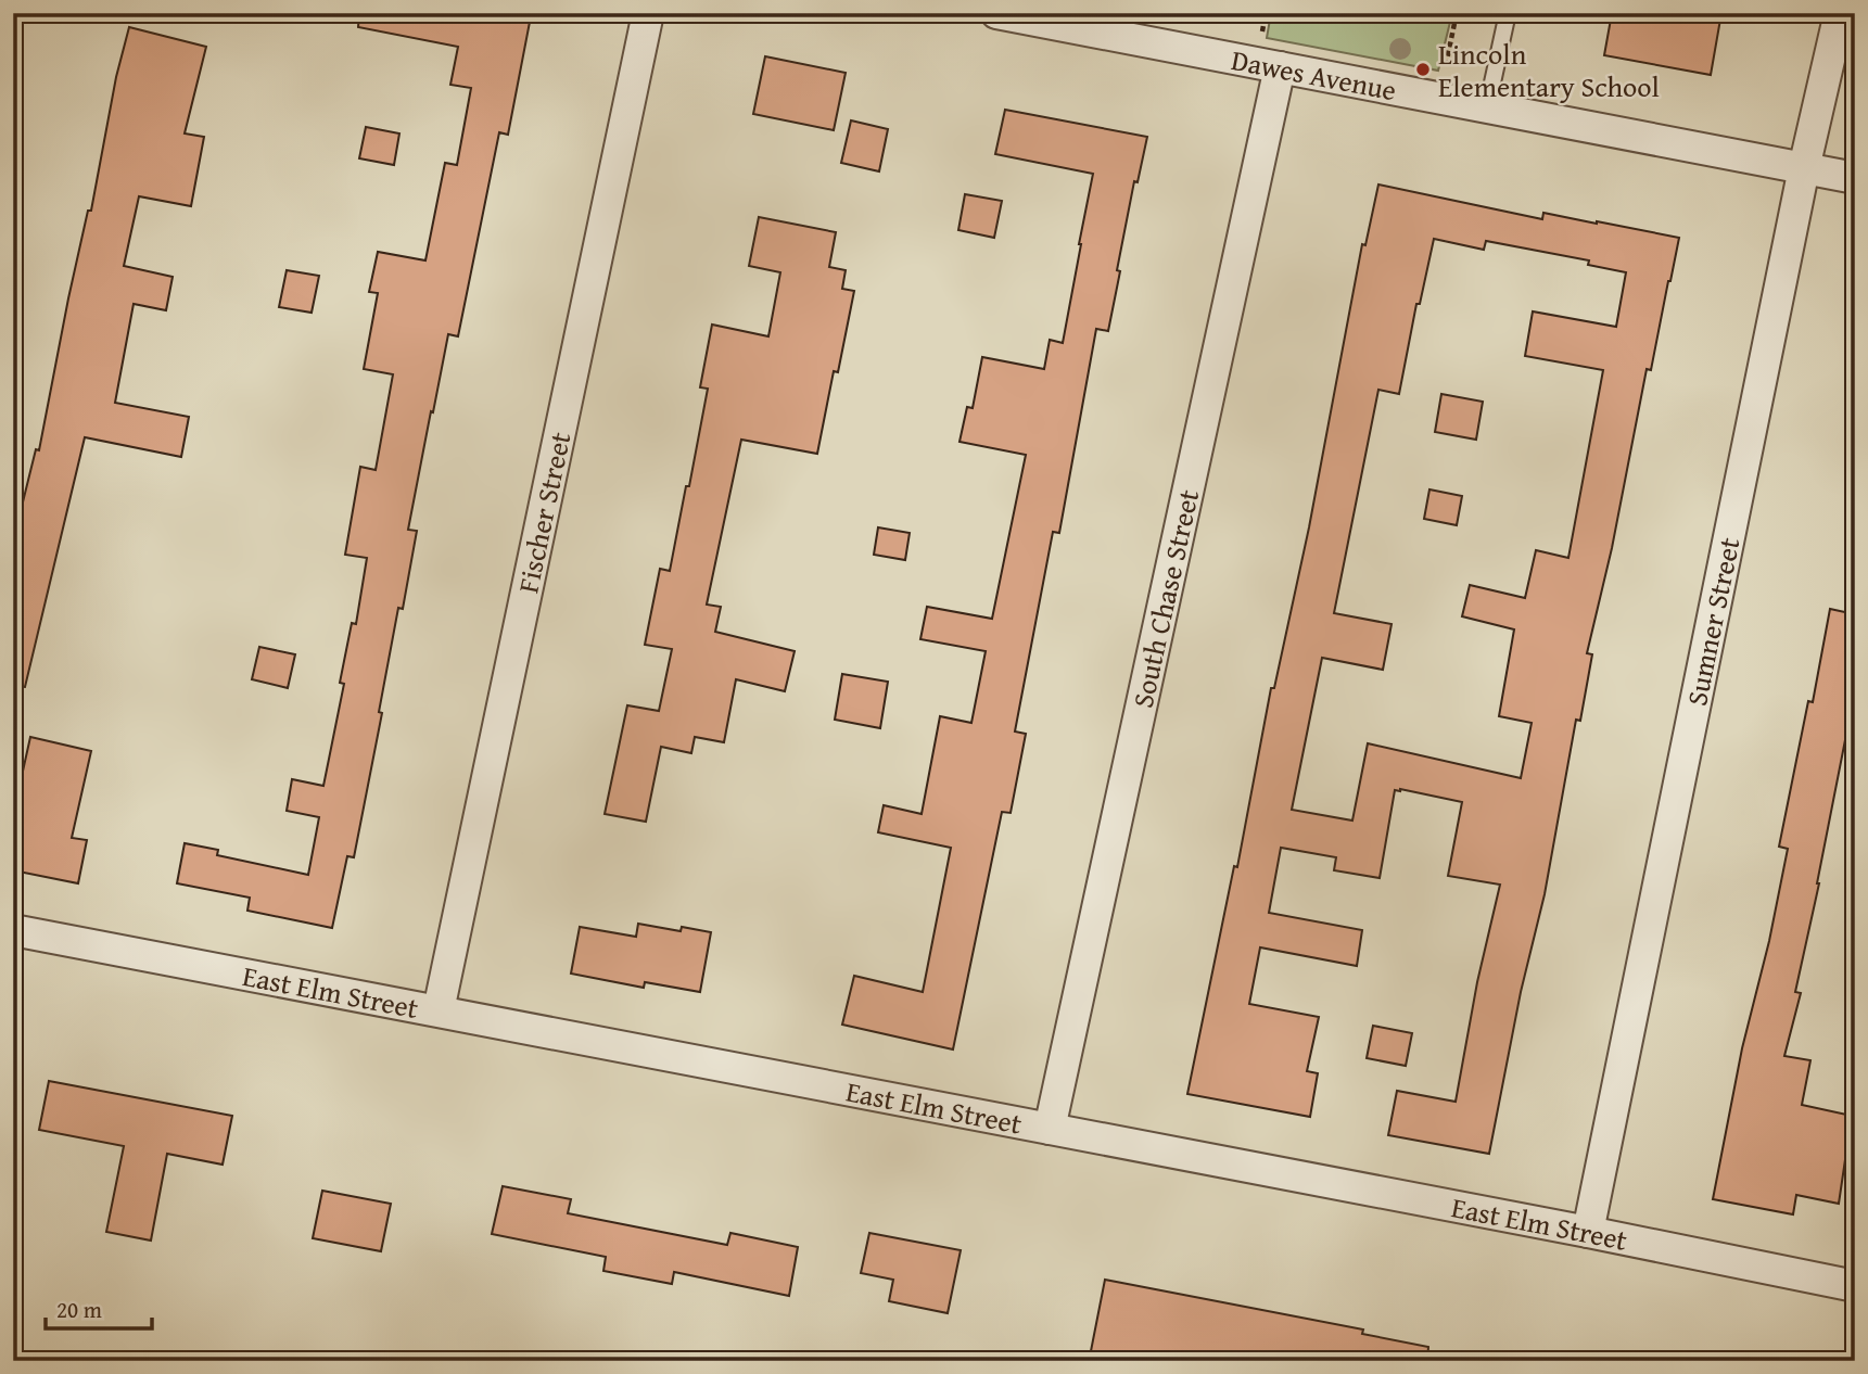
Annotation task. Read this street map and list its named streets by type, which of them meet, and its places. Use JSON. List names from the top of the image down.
{
  "streets": {
    "street": [
      "Dawes Avenue",
      "Fischer Street",
      "South Chase Street",
      "Sumner Street",
      "East Elm Street"
    ]
  },
  "crossings": [
    ["Dawes Avenue", "South Chase Street"],
    ["Dawes Avenue", "Sumner Street"],
    ["Fischer Street", "East Elm Street"],
    ["South Chase Street", "East Elm Street"],
    ["Sumner Street", "East Elm Street"]
  ],
  "places": ["Lincoln Elementary School"],
  "scale_bar": "20 m"
}
